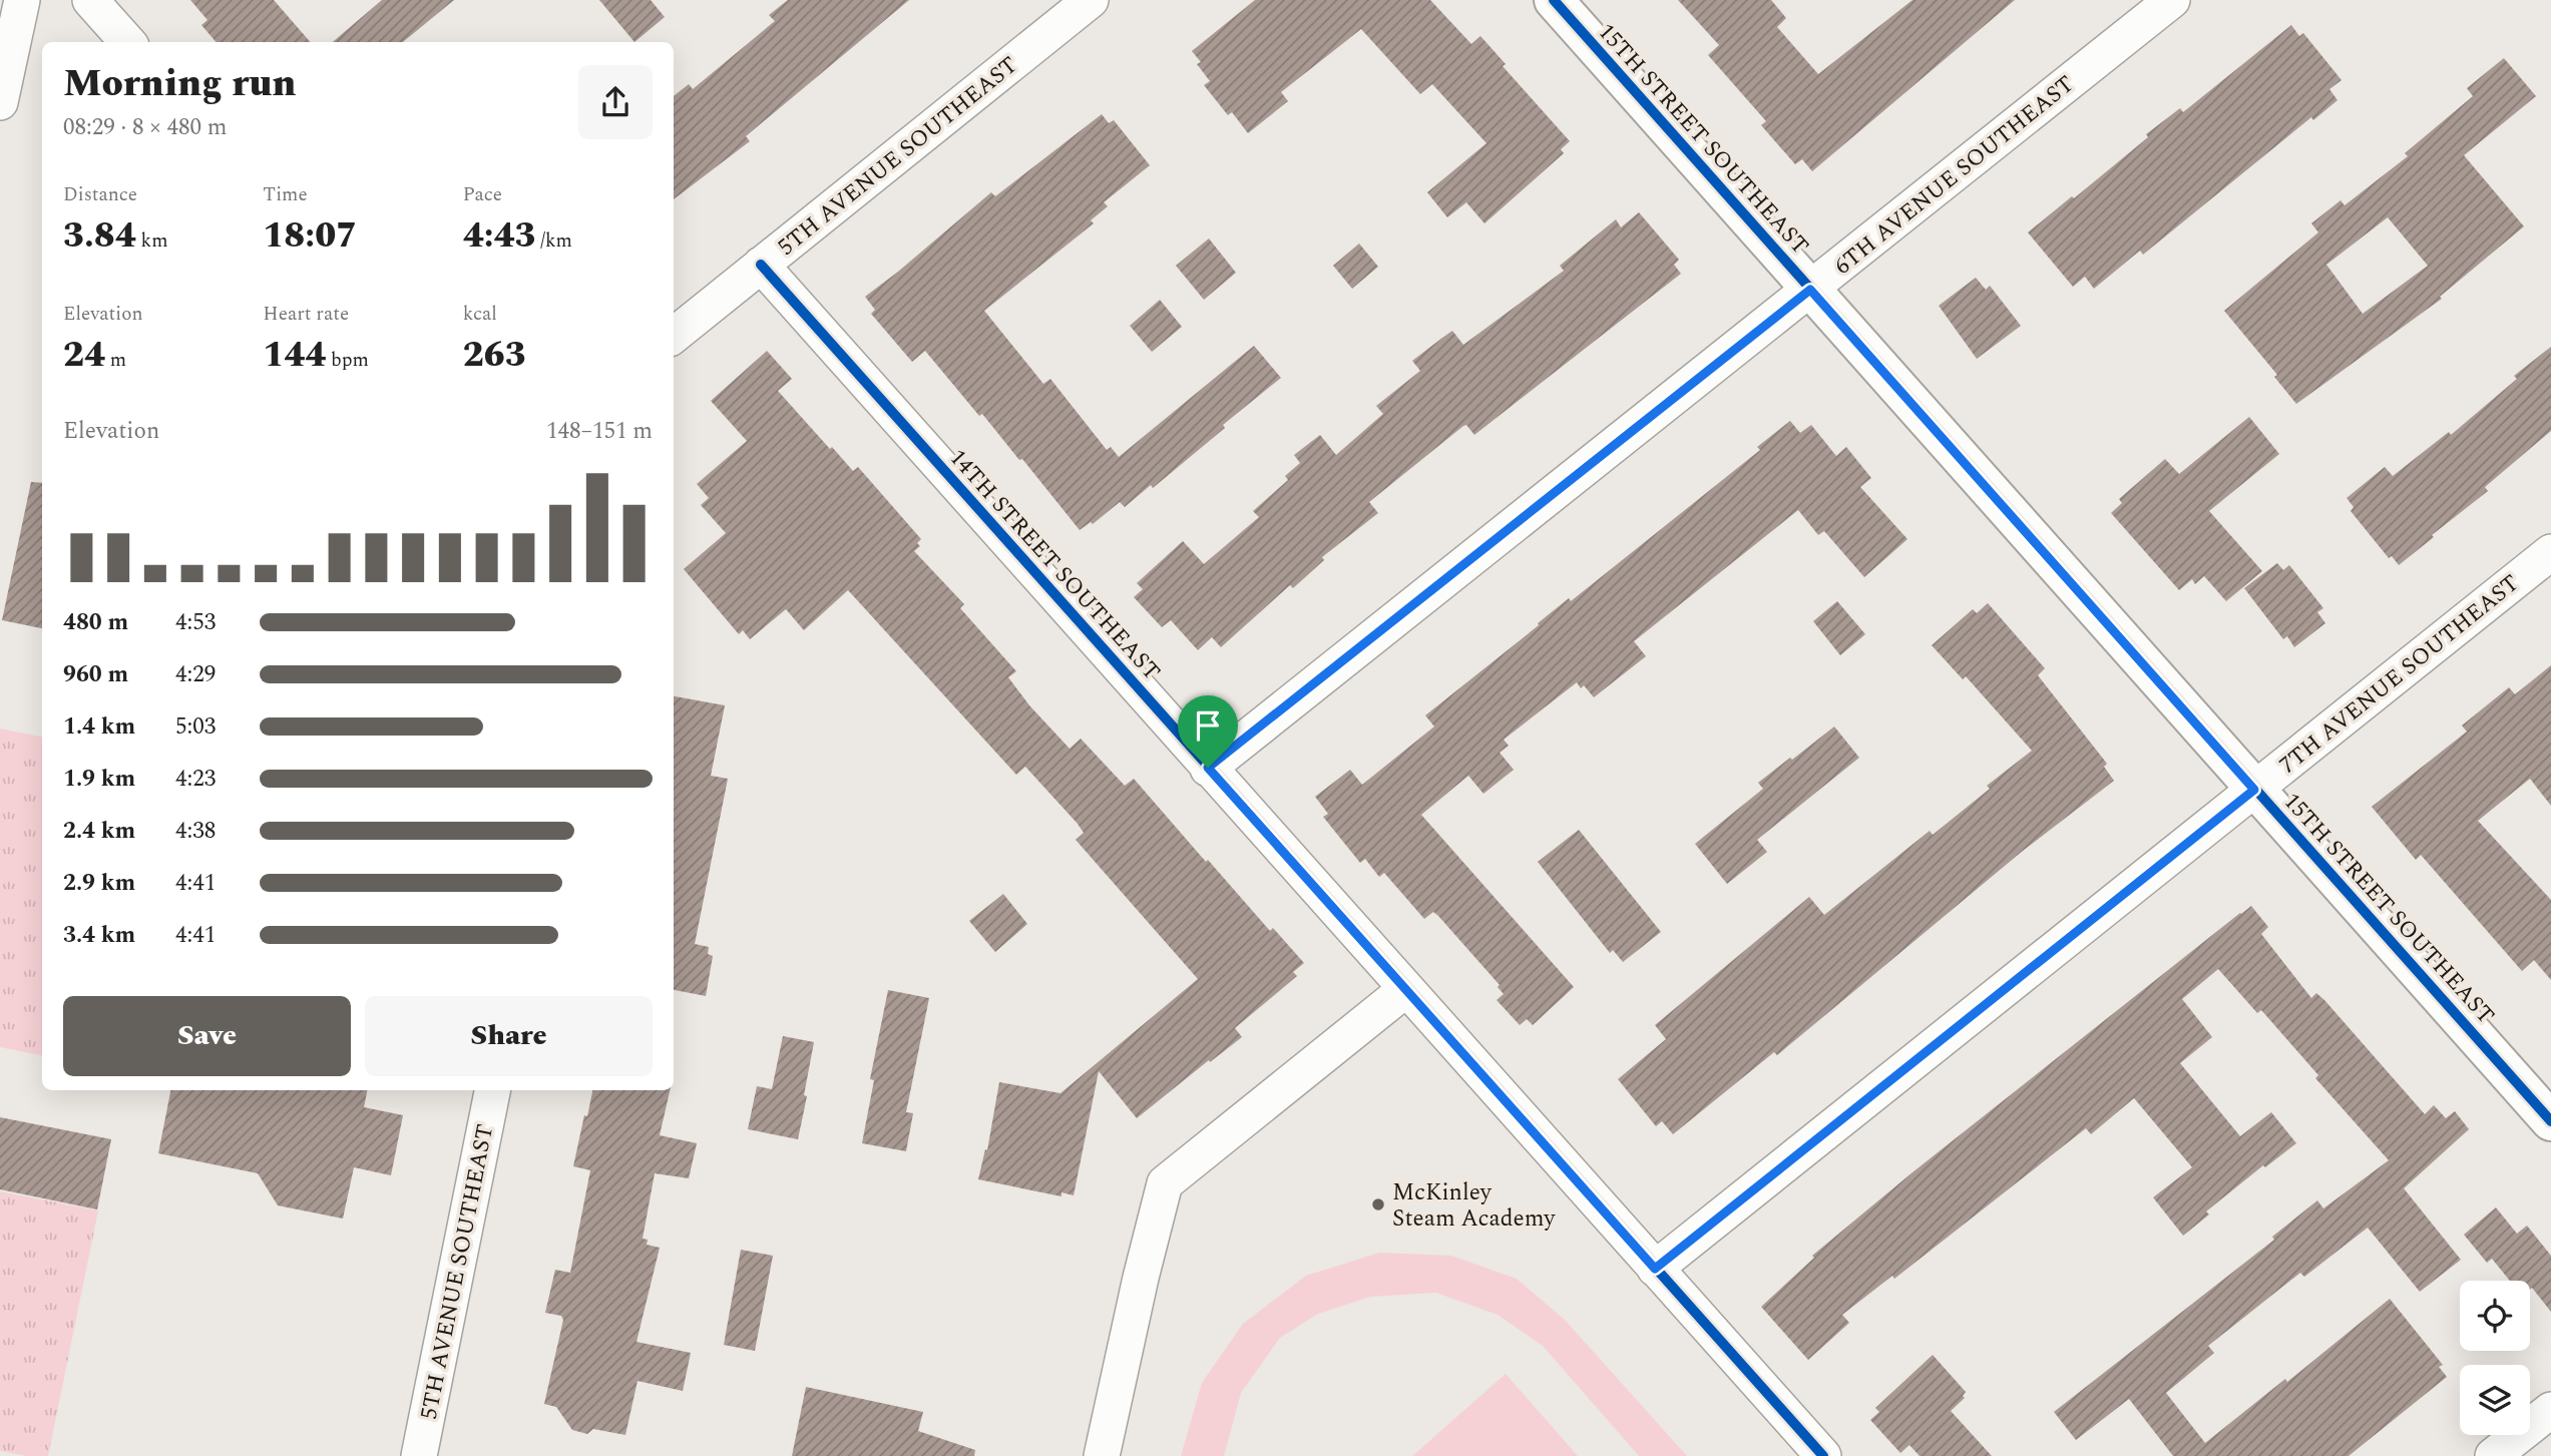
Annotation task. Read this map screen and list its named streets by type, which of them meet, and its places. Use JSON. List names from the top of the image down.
{
  "streets": {
    "street": [
      "15TH STREET SOUTHEAST",
      "5TH AVENUE SOUTHEAST",
      "6TH AVENUE SOUTHEAST",
      "14TH STREET SOUTHEAST",
      "7TH AVENUE SOUTHEAST"
    ]
  },
  "crossings": [
    ["15TH STREET SOUTHEAST", "6TH AVENUE SOUTHEAST"],
    ["15TH STREET SOUTHEAST", "7TH AVENUE SOUTHEAST"],
    ["5TH AVENUE SOUTHEAST", "14TH STREET SOUTHEAST"],
    ["6TH AVENUE SOUTHEAST", "14TH STREET SOUTHEAST"],
    ["14TH STREET SOUTHEAST", "7TH AVENUE SOUTHEAST"]
  ],
  "places": ["McKinley Steam Academy"],
  "page": {
    "heading": ["Morning run", "08:29 · 8 × 480 m"],
    "stats": [
      ["Distance", "3.84 km"],
      ["Time", "18:07"],
      ["Pace", "4:43 /km"],
      ["Elevation", "24 m"],
      ["Heart rate", "144 bpm"],
      ["kcal", "263"]
    ],
    "chart": ["Elevation", "148–151 m"],
    "list": [
      {
        "name": "480 m",
        "note": "4:53"
      },
      {
        "name": "960 m",
        "note": "4:29"
      },
      {
        "name": "1.4 km",
        "note": "5:03"
      },
      {
        "name": "1.9 km",
        "note": "4:23"
      },
      {
        "name": "2.4 km",
        "note": "4:38"
      },
      {
        "name": "2.9 km",
        "note": "4:41"
      },
      {
        "name": "3.4 km",
        "note": "4:41"
      }
    ],
    "buttons": ["Save", "Share"]
  }
}
